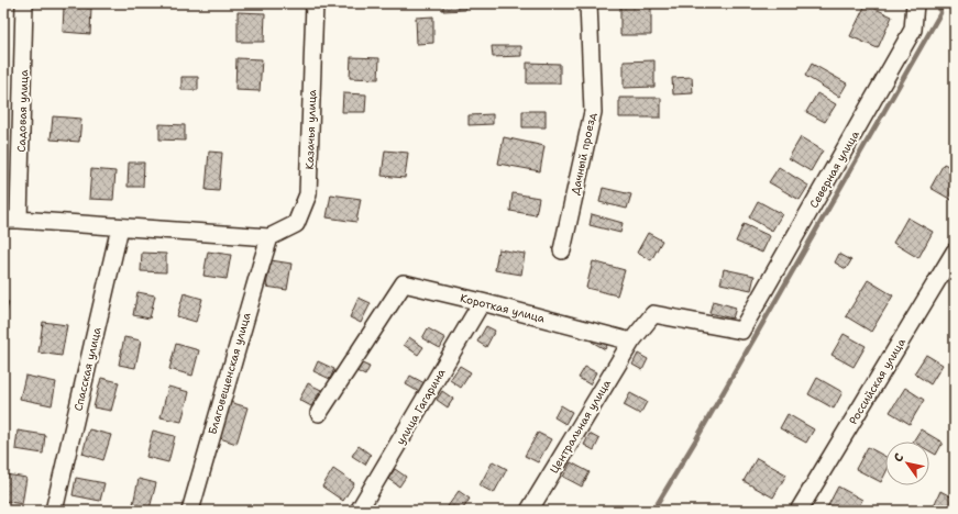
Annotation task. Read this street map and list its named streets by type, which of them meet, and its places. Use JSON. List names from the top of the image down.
{
  "streets": {
    "street": [
      "Садовая улица",
      "Казачья улица",
      "Дачный проезд",
      "Северная улица",
      "Короткая улица",
      "Спасская улица",
      "Благовещенская улица",
      "Российская улица",
      "улица Гагарина",
      "Центральная улица"
    ]
  },
  "crossings": [
    ["Казачья улица", "Благовещенская улица"],
    ["Северная улица", "Короткая улица"],
    ["Северная улица", "Центральная улица"],
    ["Короткая улица", "улица Гагарина"],
    ["Короткая улица", "Центральная улица"]
  ],
  "north": "top left"
}
